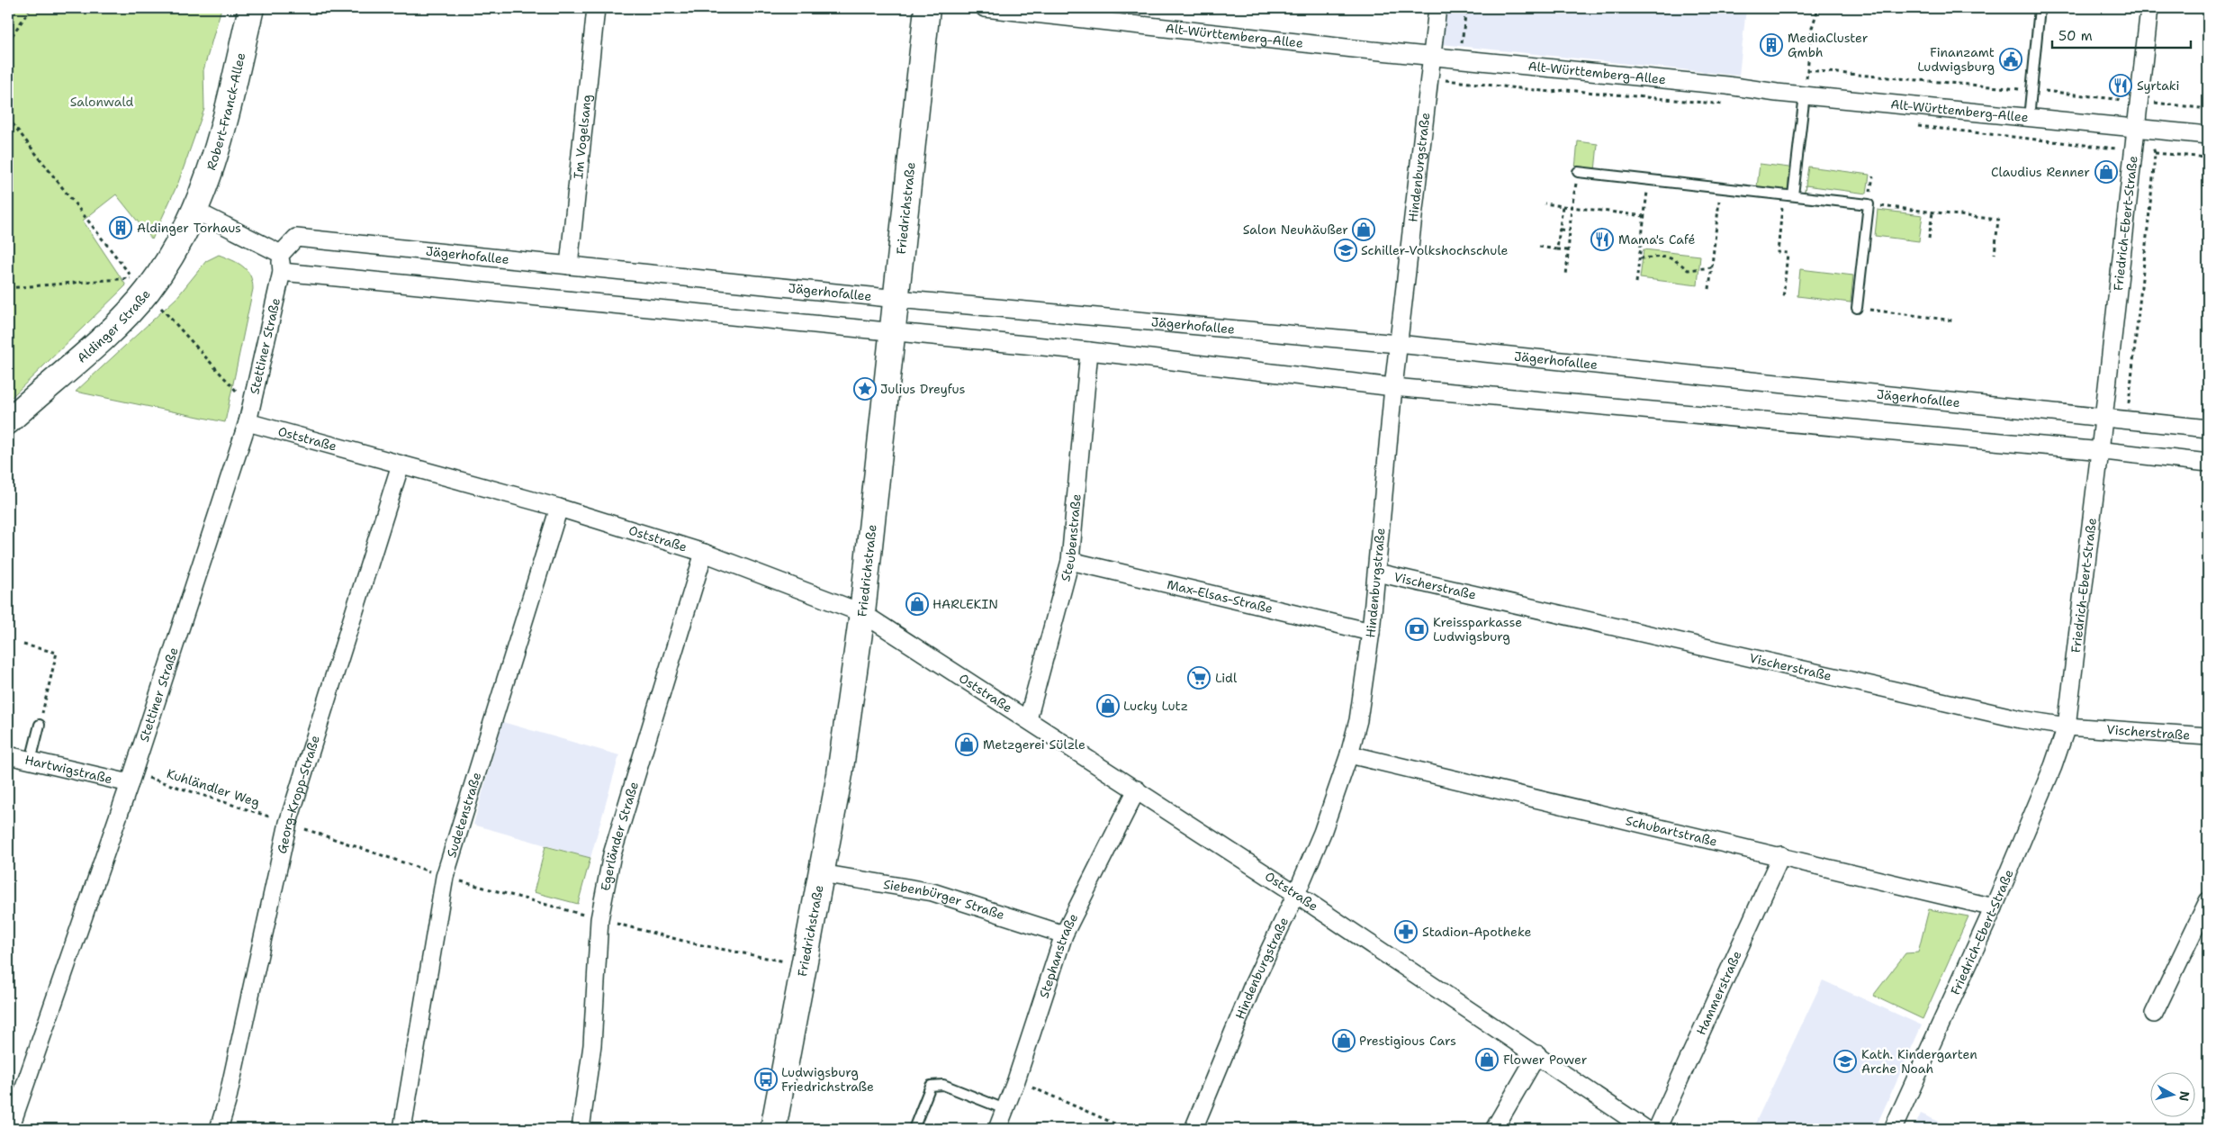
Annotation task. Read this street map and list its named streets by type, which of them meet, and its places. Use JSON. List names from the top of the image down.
{
  "streets": {
    "main road": ["Robert-Franck-Allee", "Friedrichstraße", "Aldinger Straße"],
    "street": [
      "Alt-Württemberg-Allee",
      "Im Vogelsang",
      "Hindenburgstraße",
      "Friedrich-Ebert-Straße",
      "Jägerhofallee",
      "Stettiner Straße",
      "Oststraße",
      "Steubenstraße",
      "Vischerstraße",
      "Max-Elsas-Straße",
      "Hartwigstraße",
      "Georg-Kropp-Straße",
      "Sudetenstraße",
      "Schubartstraße",
      "Egerländer Straße",
      "Siebenbürger Straße",
      "Stephanstraße",
      "Hammerstraße"
    ],
    "path": ["Kuhländler Weg"]
  },
  "crossings": [
    ["Alt-Württemberg-Allee", "Hindenburgstraße"],
    ["Alt-Württemberg-Allee", "Friedrich-Ebert-Straße"],
    ["Robert-Franck-Allee", "Aldinger Straße"],
    ["Im Vogelsang", "Jägerhofallee"],
    ["Hindenburgstraße", "Jägerhofallee"],
    ["Hindenburgstraße", "Oststraße"],
    ["Hindenburgstraße", "Vischerstraße"],
    ["Hindenburgstraße", "Max-Elsas-Straße"],
    ["Hindenburgstraße", "Schubartstraße"],
    ["Friedrichstraße", "Jägerhofallee"],
    ["Friedrichstraße", "Oststraße"],
    ["Friedrichstraße", "Kuhländler Weg"],
    ["Friedrichstraße", "Siebenbürger Straße"],
    ["Friedrich-Ebert-Straße", "Jägerhofallee"],
    ["Friedrich-Ebert-Straße", "Vischerstraße"],
    ["Friedrich-Ebert-Straße", "Schubartstraße"],
    ["Jägerhofallee", "Stettiner Straße"],
    ["Stettiner Straße", "Oststraße"],
    ["Stettiner Straße", "Hartwigstraße"],
    ["Stettiner Straße", "Kuhländler Weg"],
    ["Oststraße", "Steubenstraße"],
    ["Oststraße", "Georg-Kropp-Straße"],
    ["Oststraße", "Sudetenstraße"],
    ["Oststraße", "Egerländer Straße"],
    ["Oststraße", "Stephanstraße"],
    ["Steubenstraße", "Max-Elsas-Straße"],
    ["Hartwigstraße", "Kuhländler Weg"],
    ["Kuhländler Weg", "Georg-Kropp-Straße"],
    ["Kuhländler Weg", "Sudetenstraße"],
    ["Kuhländler Weg", "Egerländer Straße"],
    ["Schubartstraße", "Hammerstraße"],
    ["Siebenbürger Straße", "Stephanstraße"]
  ],
  "parks": ["Salonwald"],
  "places": {
    "building": ["MediaCluster Gmbh", "Aldinger Torhaus"],
    "public building": ["Finanzamt Ludwigsburg"],
    "restaurant": ["Syrtaki", "Mama's Café"],
    "shop": [
      "Claudius Renner",
      "Salon Neuhäußer",
      "HARLEKIN",
      "Lucky Lutz",
      "Metzgerei Sülzle",
      "Prestigious Cars",
      "Flower Power"
    ],
    "school or university": ["Schiller-Volkshochschule", "Kath. Kindergarten Arche Noah"],
    "place": ["Julius Dreyfus"],
    "bank": ["Kreissparkasse Ludwigsburg"],
    "supermarket": ["Lidl"],
    "pharmacy": ["Stadion-Apotheke"],
    "bus stop": ["Ludwigsburg Friedrichstraße"]
  },
  "scale_bar": "50 m",
  "north": "right"
}
